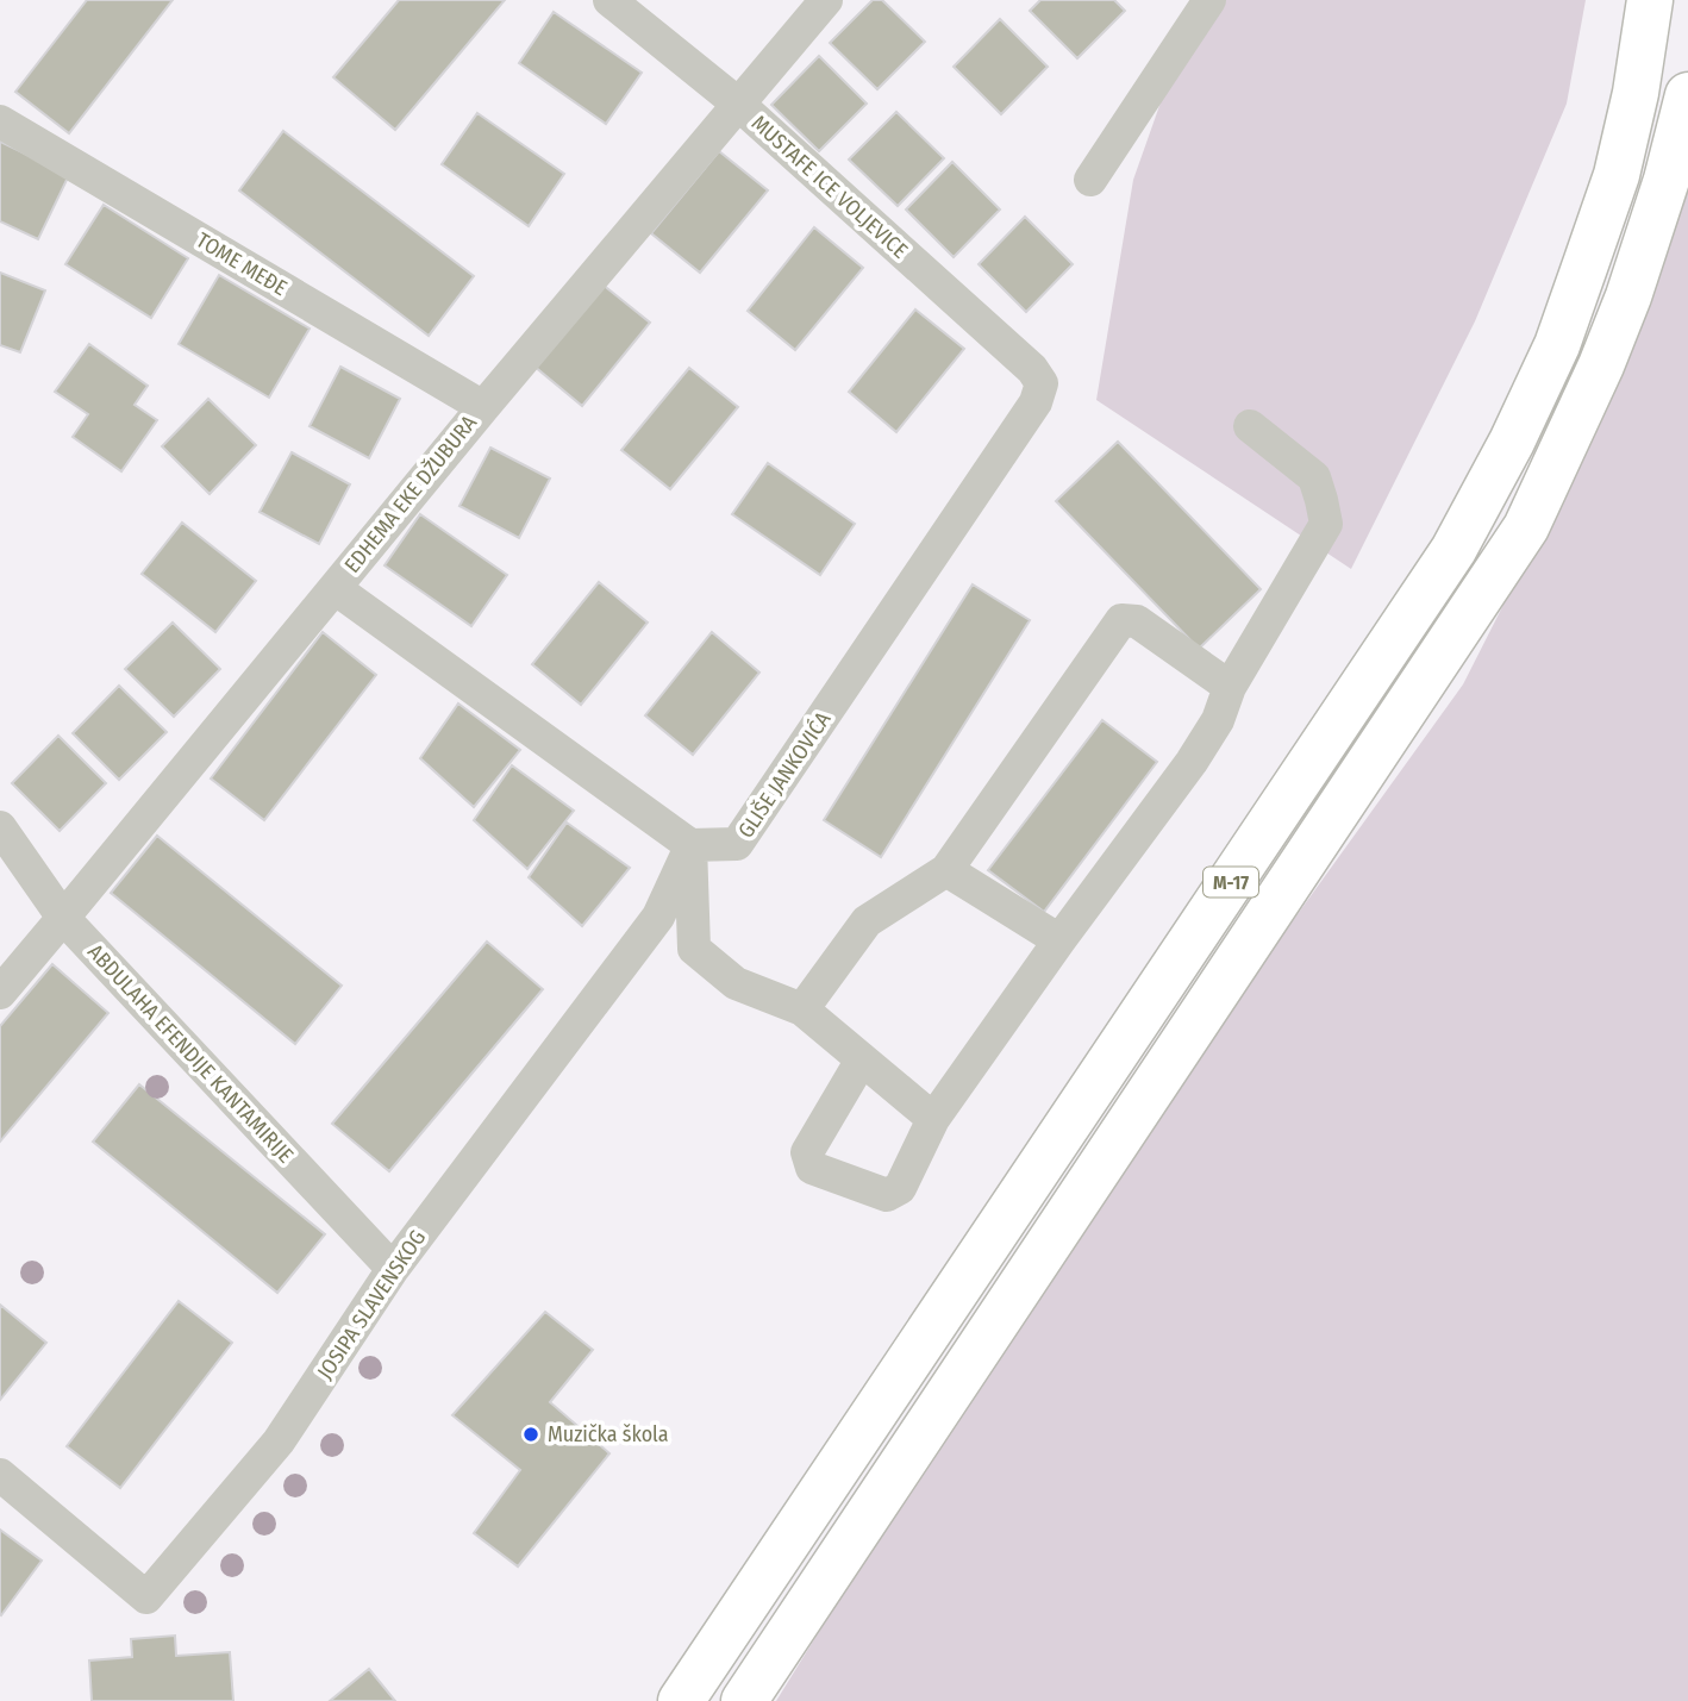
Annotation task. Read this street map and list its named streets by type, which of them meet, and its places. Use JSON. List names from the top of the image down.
{
  "streets": {
    "highway": ["M-17"],
    "street": [
      "MUSTAFE ICE VOLJEVICE",
      "TOME MEĐE",
      "EDHEMA EKE DŽUBURA",
      "GLIŠE JANKOVIĆA",
      "ABDULAHA EFENDIJE KANTAMIRIJE",
      "JOSIPA SLAVENSKOG"
    ]
  },
  "crossings": [
    ["MUSTAFE ICE VOLJEVICE", "EDHEMA EKE DŽUBURA"],
    ["MUSTAFE ICE VOLJEVICE", "GLIŠE JANKOVIĆA"],
    ["TOME MEĐE", "EDHEMA EKE DŽUBURA"],
    ["EDHEMA EKE DŽUBURA", "ABDULAHA EFENDIJE KANTAMIRIJE"],
    ["GLIŠE JANKOVIĆA", "JOSIPA SLAVENSKOG"],
    ["ABDULAHA EFENDIJE KANTAMIRIJE", "JOSIPA SLAVENSKOG"]
  ],
  "places": ["Muzička škola"]
}
